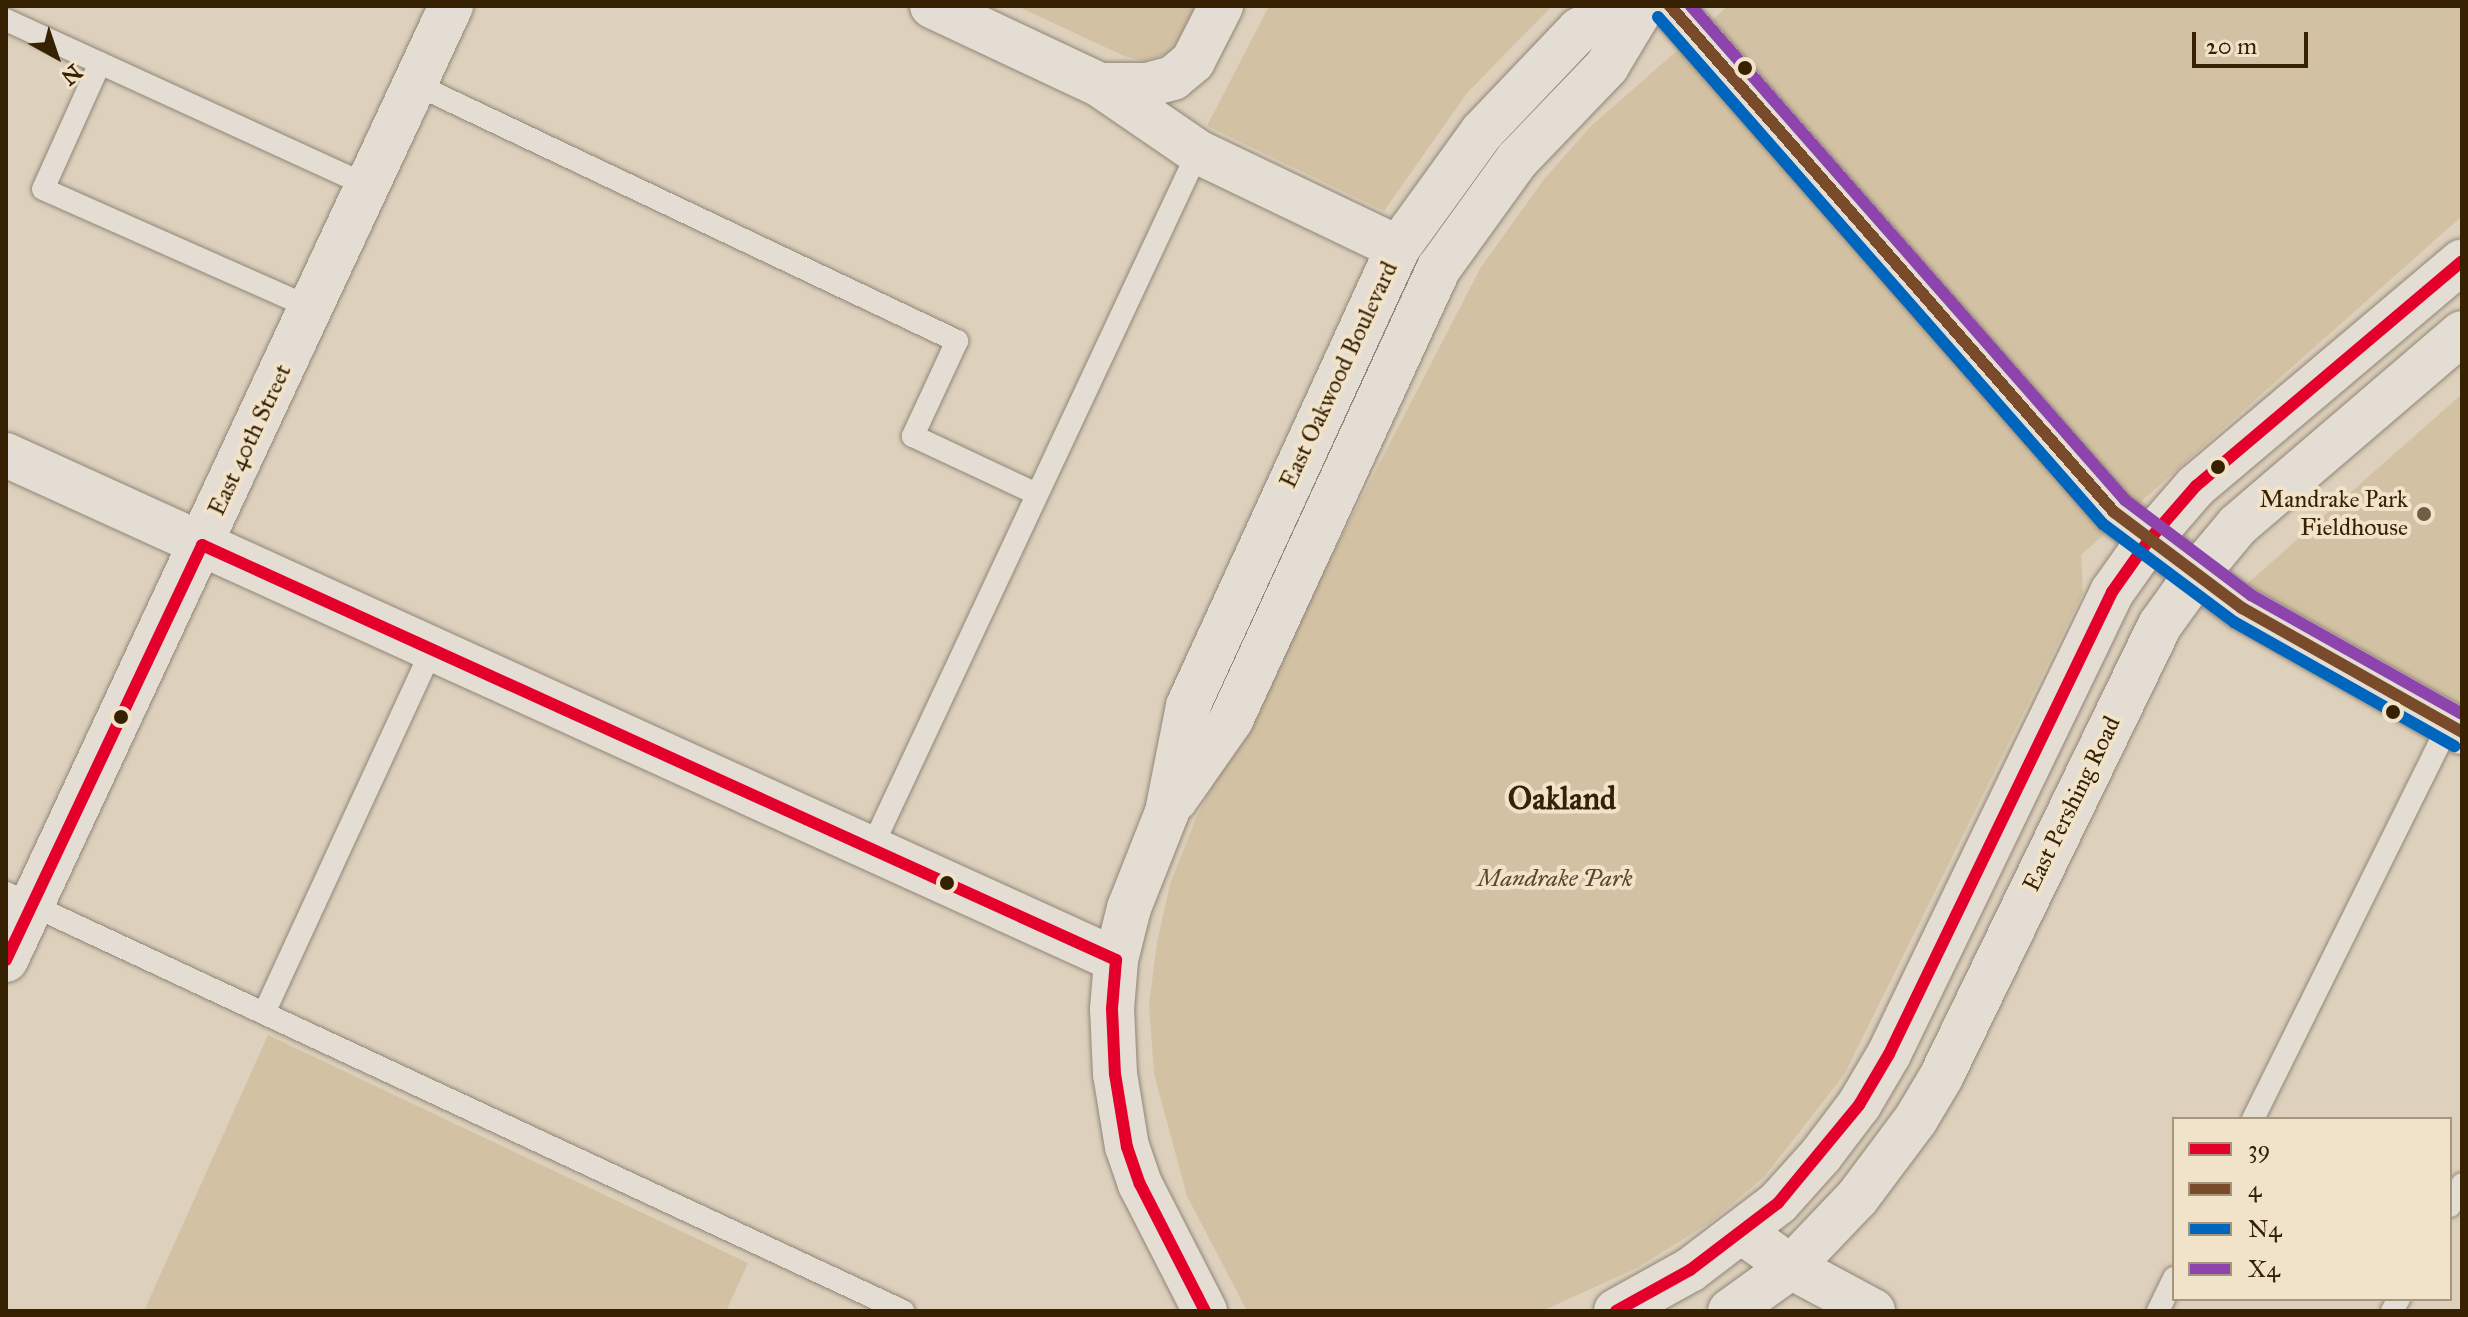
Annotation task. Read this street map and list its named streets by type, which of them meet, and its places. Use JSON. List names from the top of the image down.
{
  "streets": {
    "street": ["East Oakwood Boulevard", "East 40th Street", "East Pershing Road"]
  },
  "districts": ["Oakland"],
  "parks": ["Mandrake Park"],
  "places": ["Mandrake Park Fieldhouse"],
  "lines": [
    "transit line 4",
    "transit line X4",
    "transit line N4",
    "transit line 39"
  ],
  "legend": [
    "39",
    "4",
    "N4",
    "X4"
  ],
  "scale_bar": "20 m",
  "north": "bottom right"
}
